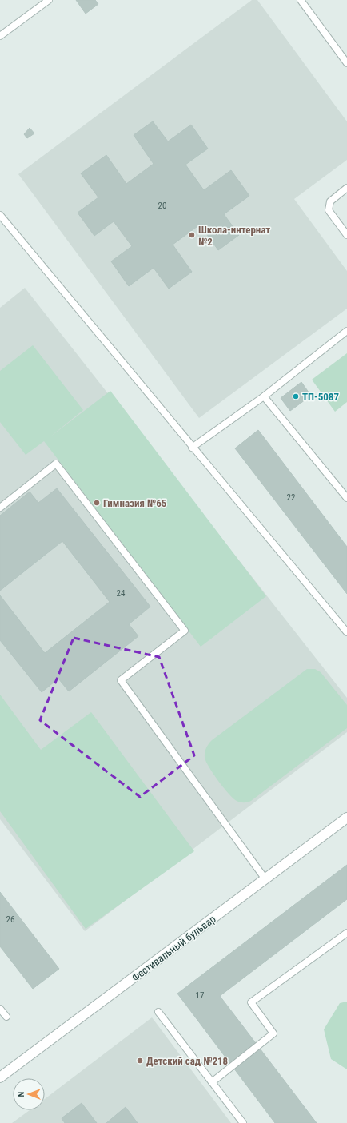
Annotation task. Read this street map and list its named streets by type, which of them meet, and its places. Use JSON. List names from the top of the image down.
{
  "streets": {
    "street": ["Фестивальный бульвар"]
  },
  "places": [
    "Школа-интернат №2",
    "ТП-5087",
    "Гимназия №65",
    "Детский сад №218"
  ],
  "house_numbers": [
    "20",
    "22",
    "24",
    "26",
    "17"
  ],
  "north": "left"
}
